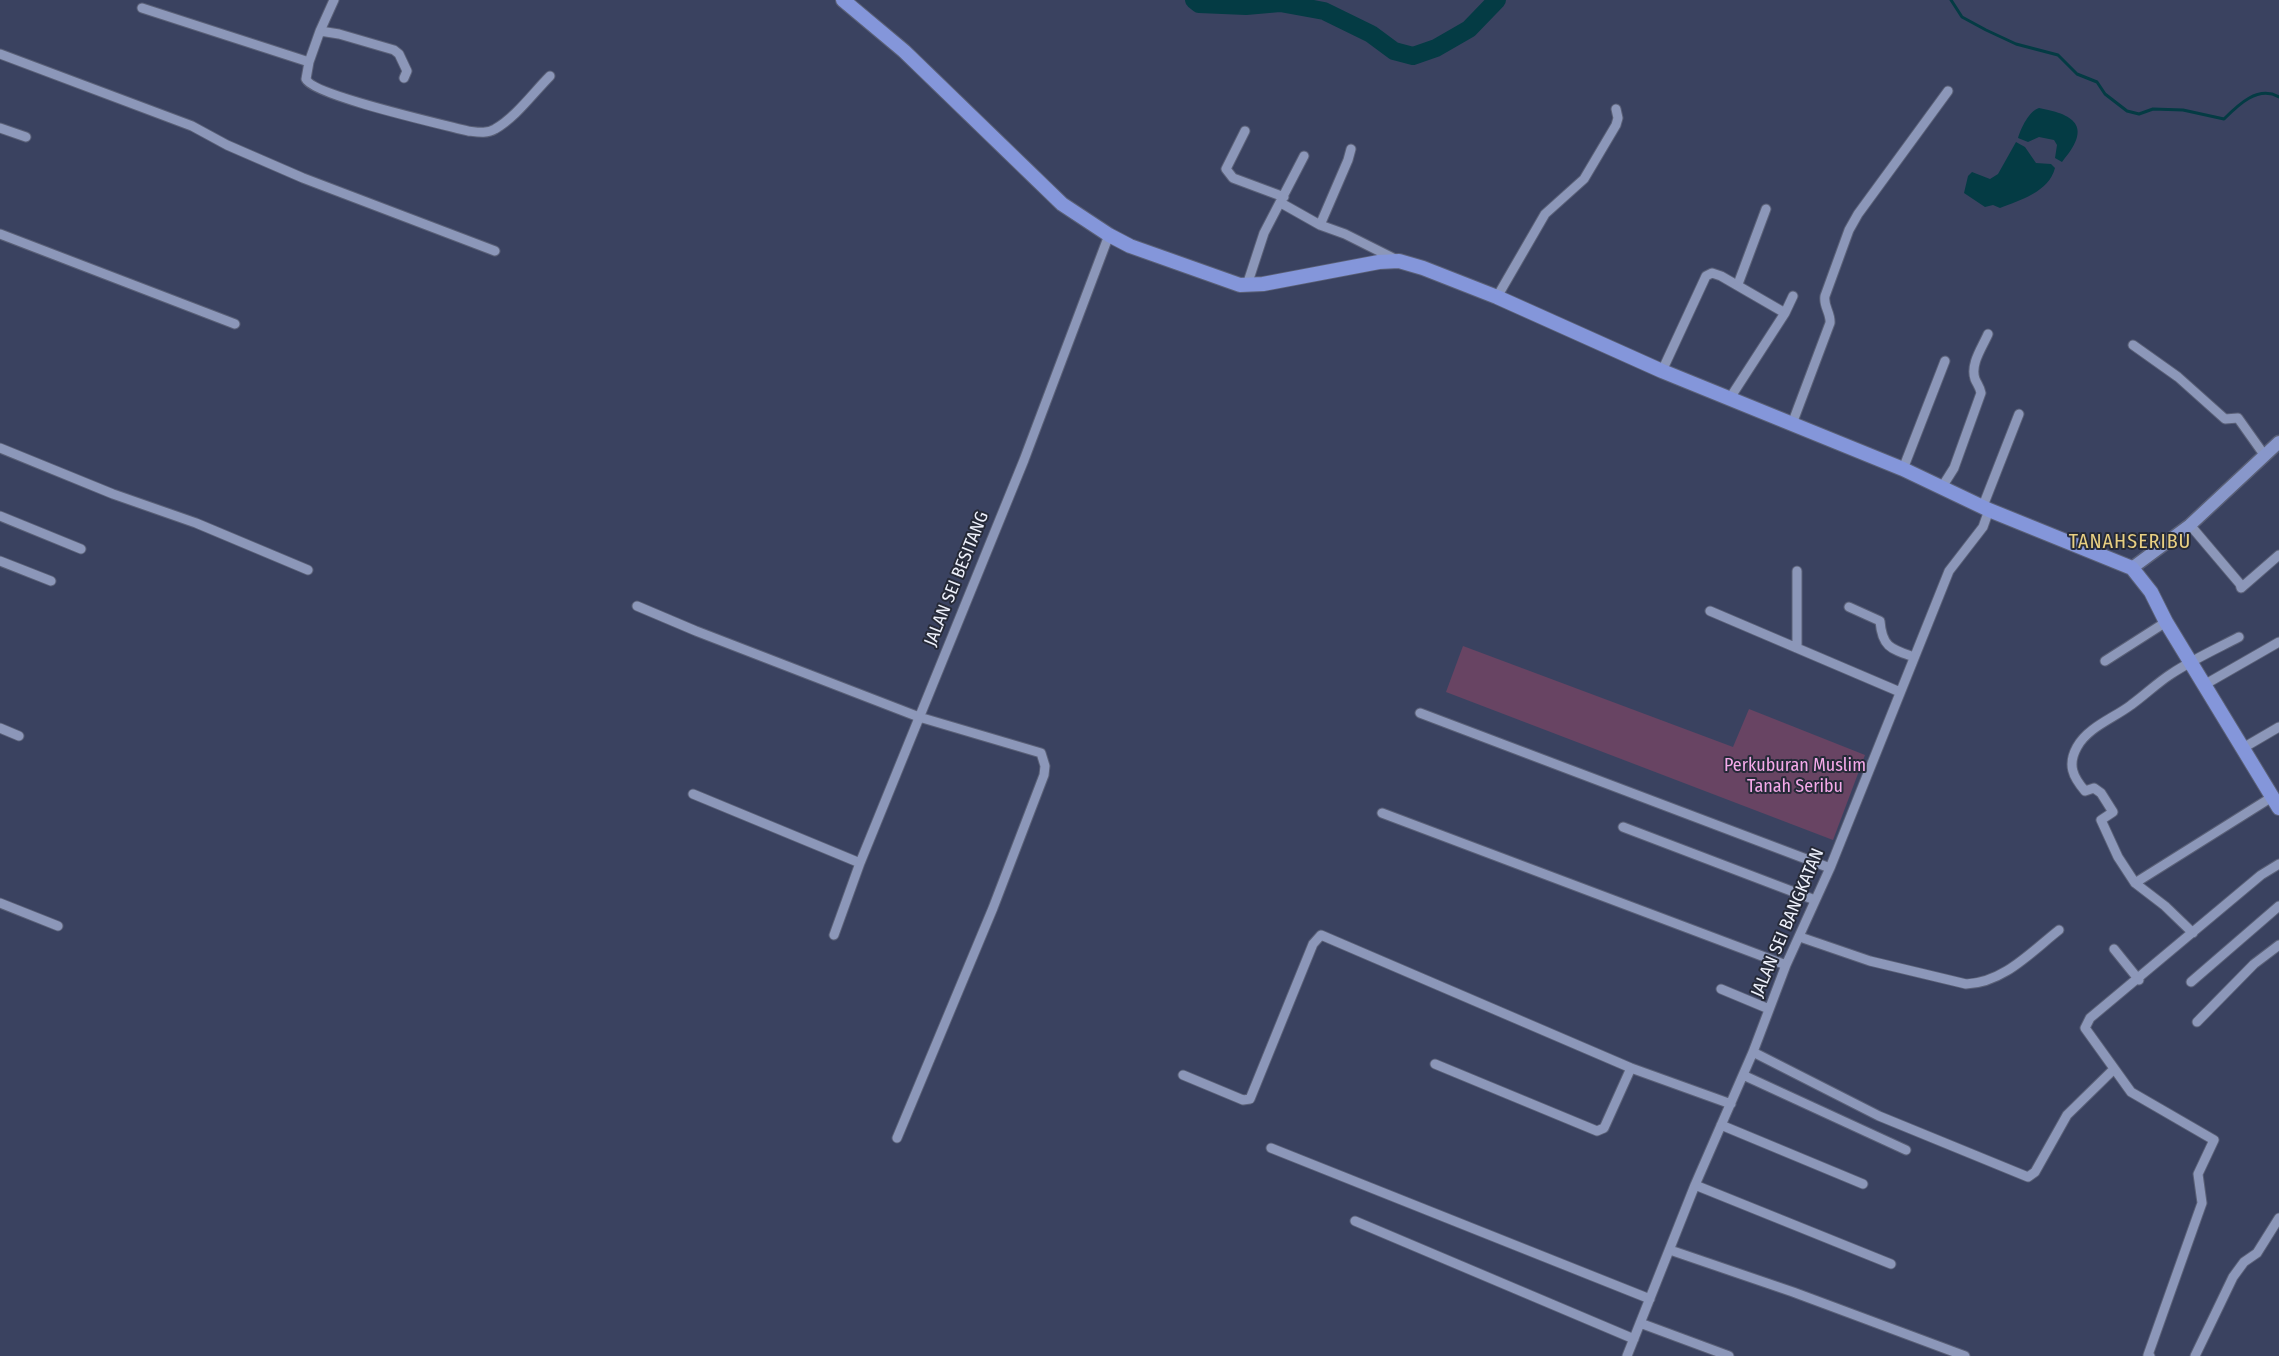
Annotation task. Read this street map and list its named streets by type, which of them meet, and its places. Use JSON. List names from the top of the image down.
{
  "streets": {
    "street": ["JALAN SEI BESITANG", "JALAN SEI BANGKATAN"]
  },
  "districts": ["TANAHSERIBU"],
  "parks": ["Perkuburan Muslim Tanah Seribu"]
}
